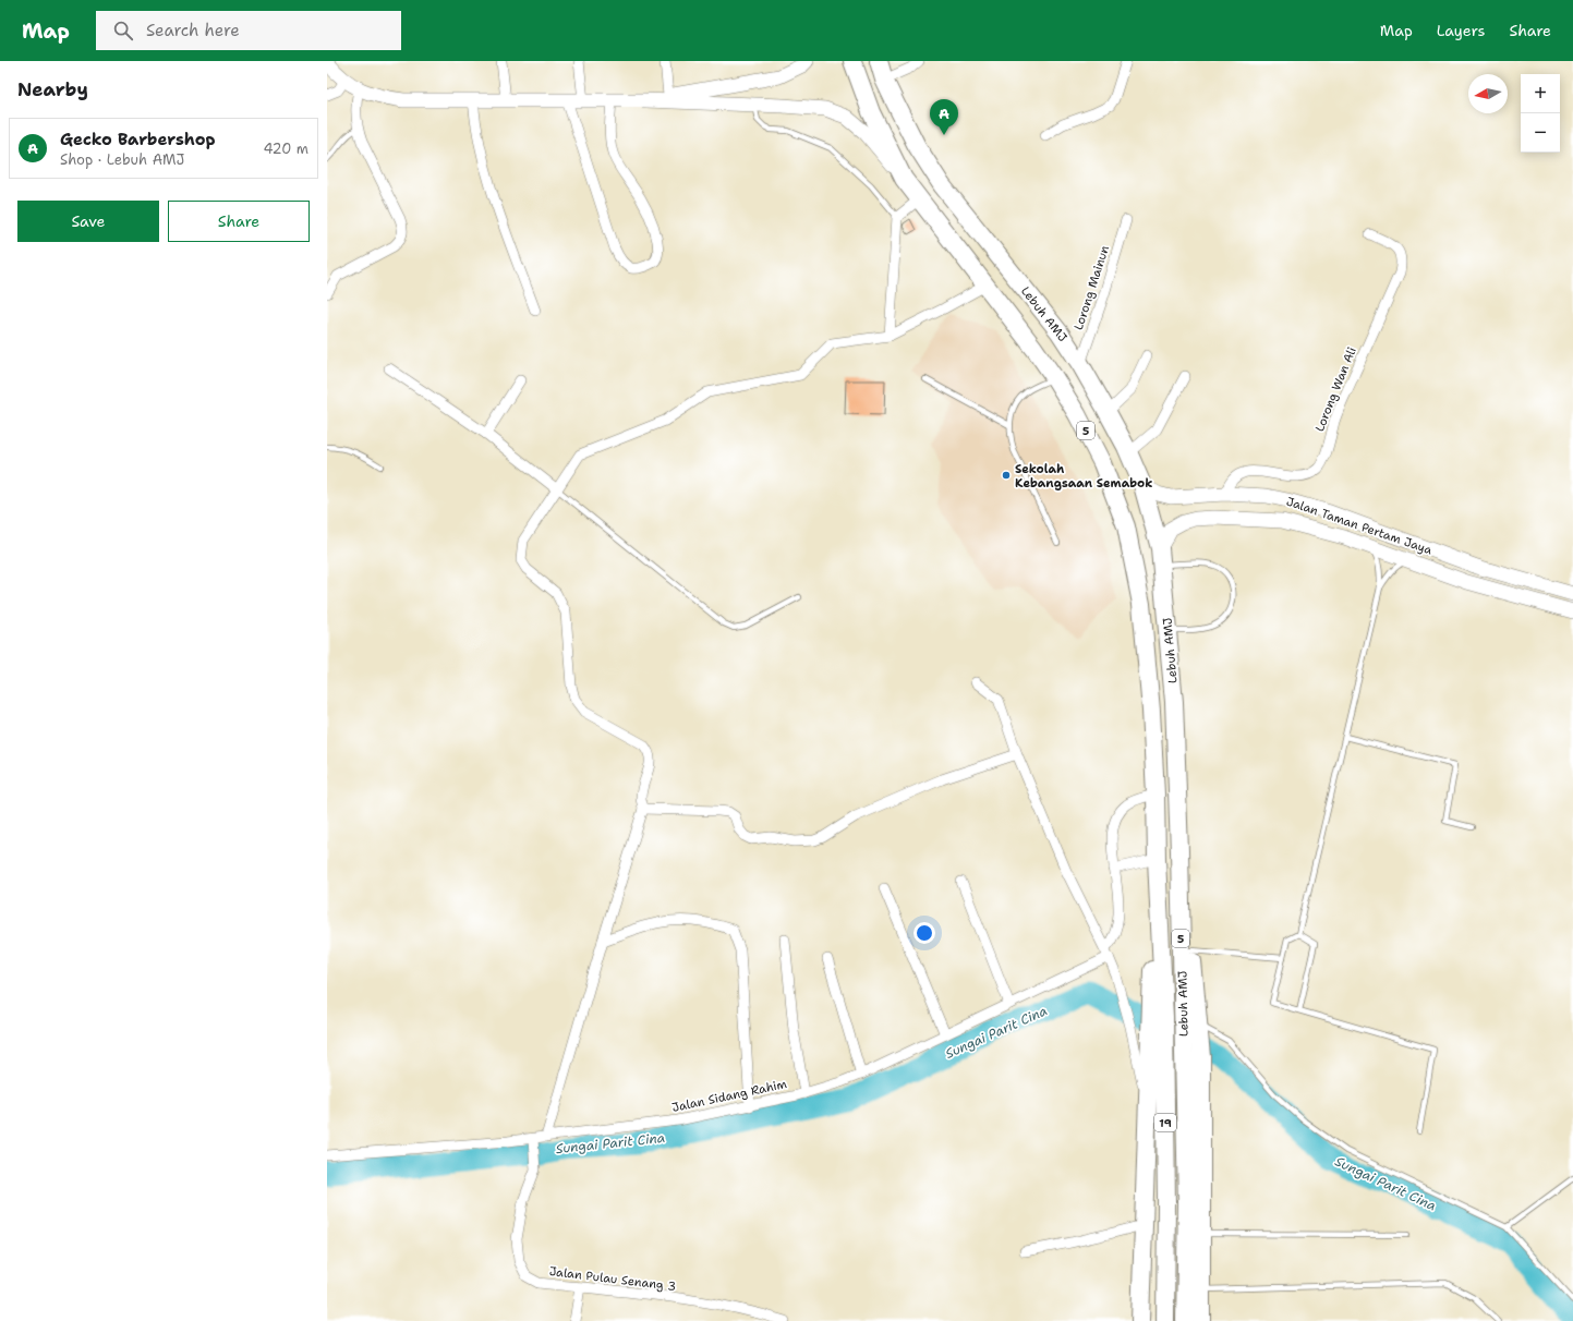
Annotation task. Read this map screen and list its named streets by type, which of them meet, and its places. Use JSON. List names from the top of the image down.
{
  "streets": {
    "highway": ["Lebuh AMJ", "5", "19"],
    "street": [
      "Lorong Mainun",
      "Lorong Wan Ali",
      "Jalan Taman Pertam Jaya",
      "Jalan Sidang Rahim",
      "Jalan Pulau Senang 3"
    ]
  },
  "crossings": [
    ["Lorong Mainun", "Lebuh AMJ"],
    ["Lebuh AMJ", "Jalan Taman Pertam Jaya"],
    ["Lorong Wan Ali", "Jalan Taman Pertam Jaya"],
    ["Jalan Sidang Rahim", "Jalan Pulau Senang 3"]
  ],
  "water": ["Sungai Parit Cina"],
  "places": ["Sekolah Kebangsaan Semabok"],
  "north": "left",
  "page": {
    "header": "Map",
    "search": "Search here",
    "nav": ["Map", "Layers", "Share"],
    "heading": "Nearby",
    "map_buttons": ["+", "−"],
    "pins": "A",
    "list": [
      {
        "mark": "A",
        "name": "Gecko Barbershop",
        "note": "Shop · Lebuh AMJ",
        "value": "420 m"
      }
    ],
    "buttons": ["Save", "Share"]
  }
}
